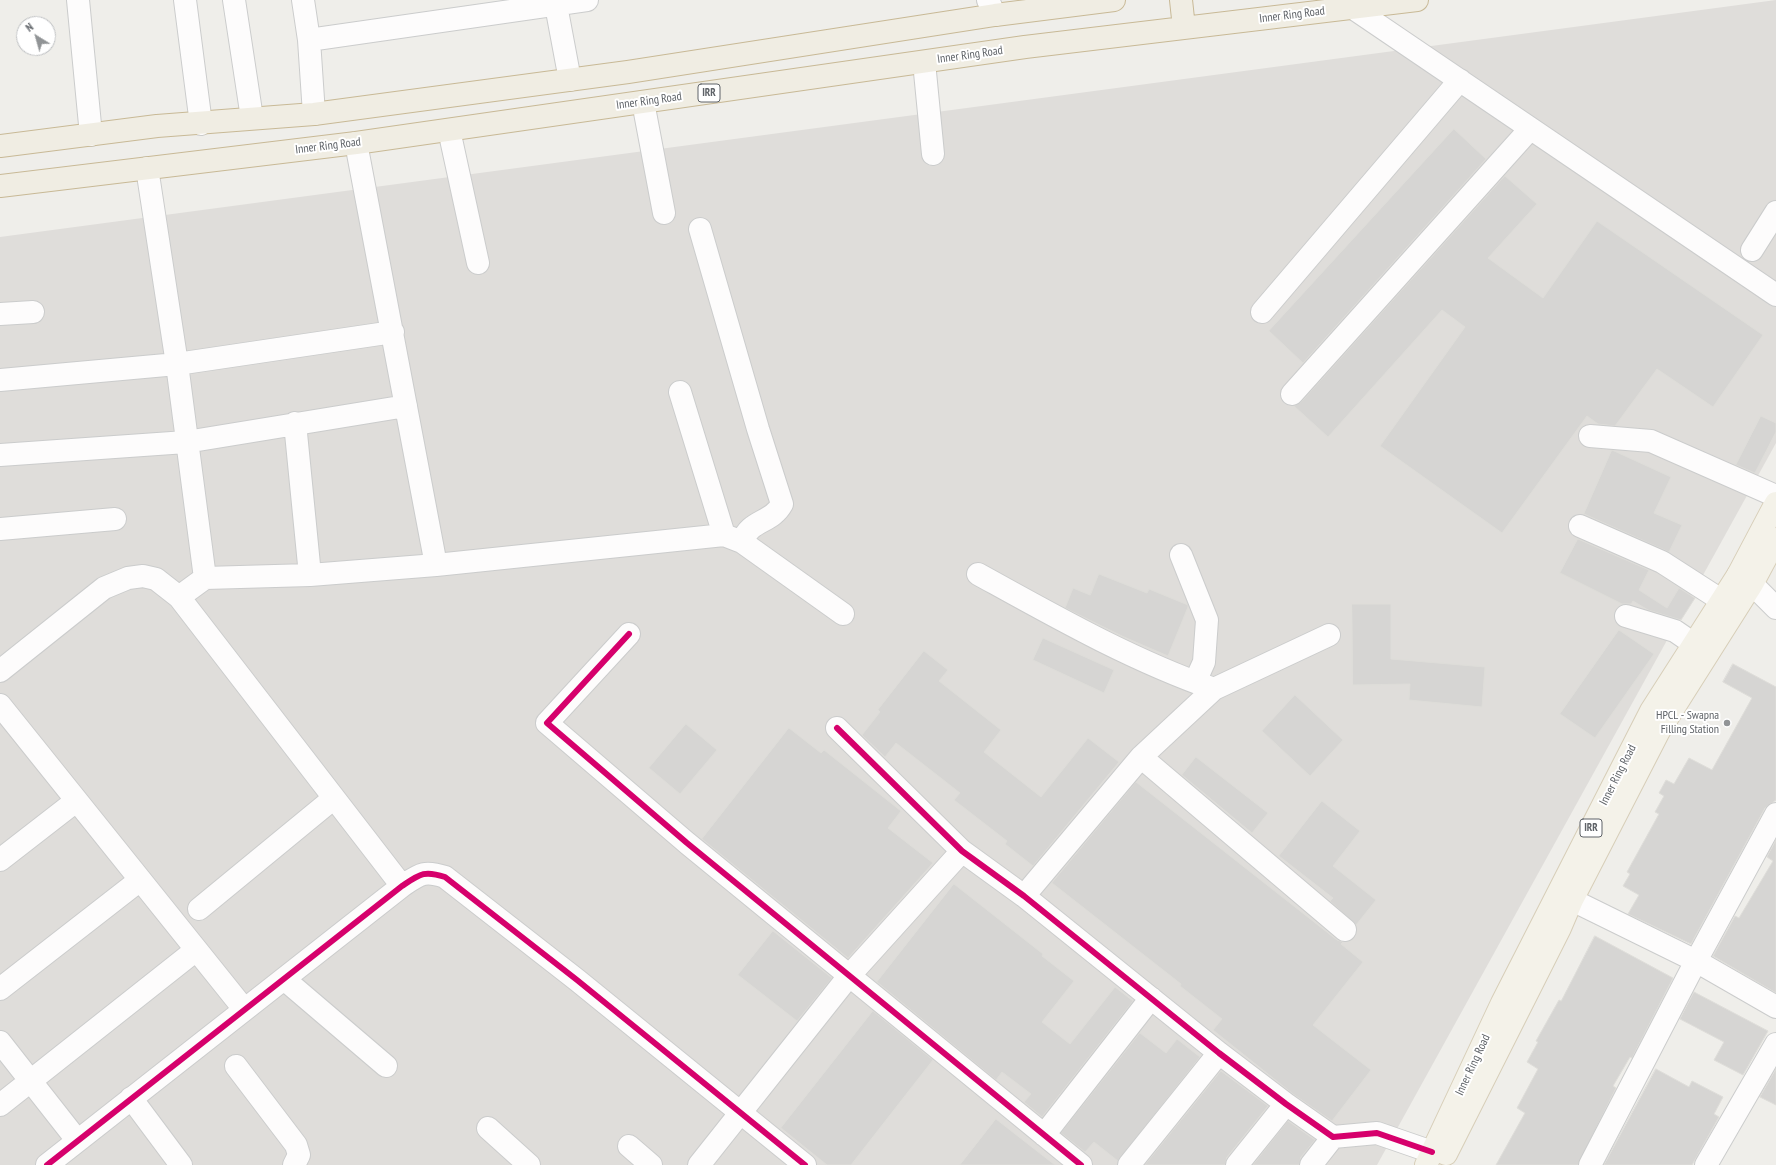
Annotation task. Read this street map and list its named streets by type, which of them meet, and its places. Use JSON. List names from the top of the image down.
{
  "streets": {
    "highway": ["Inner Ring Road", "IRR"]
  },
  "places": ["HPCL - Swapna Filling Station"],
  "north": "top left"
}
